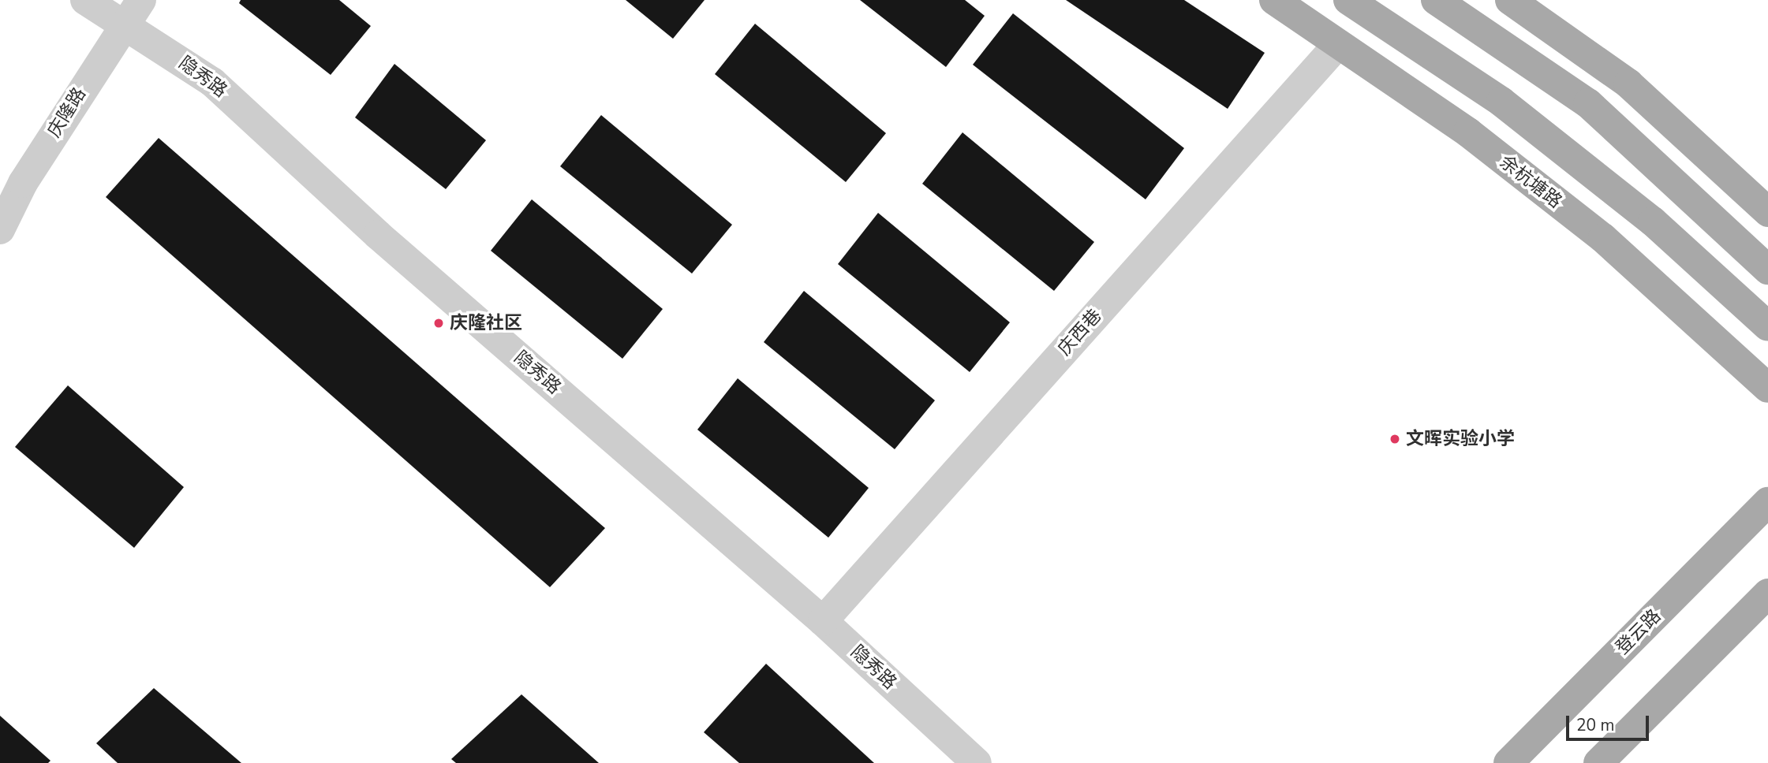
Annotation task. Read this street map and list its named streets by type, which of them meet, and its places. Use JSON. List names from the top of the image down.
{
  "streets": {
    "main road": ["余杭塘路", "登云路"],
    "street": ["隐秀路", "庆隆路", "庆西巷"]
  },
  "crossings": [
    ["隐秀路", "庆隆路"],
    ["隐秀路", "庆西巷"],
    ["余杭塘路", "庆西巷"]
  ],
  "places": ["庆隆社区", "文晖实验小学"],
  "scale_bar": "20 m"
}
